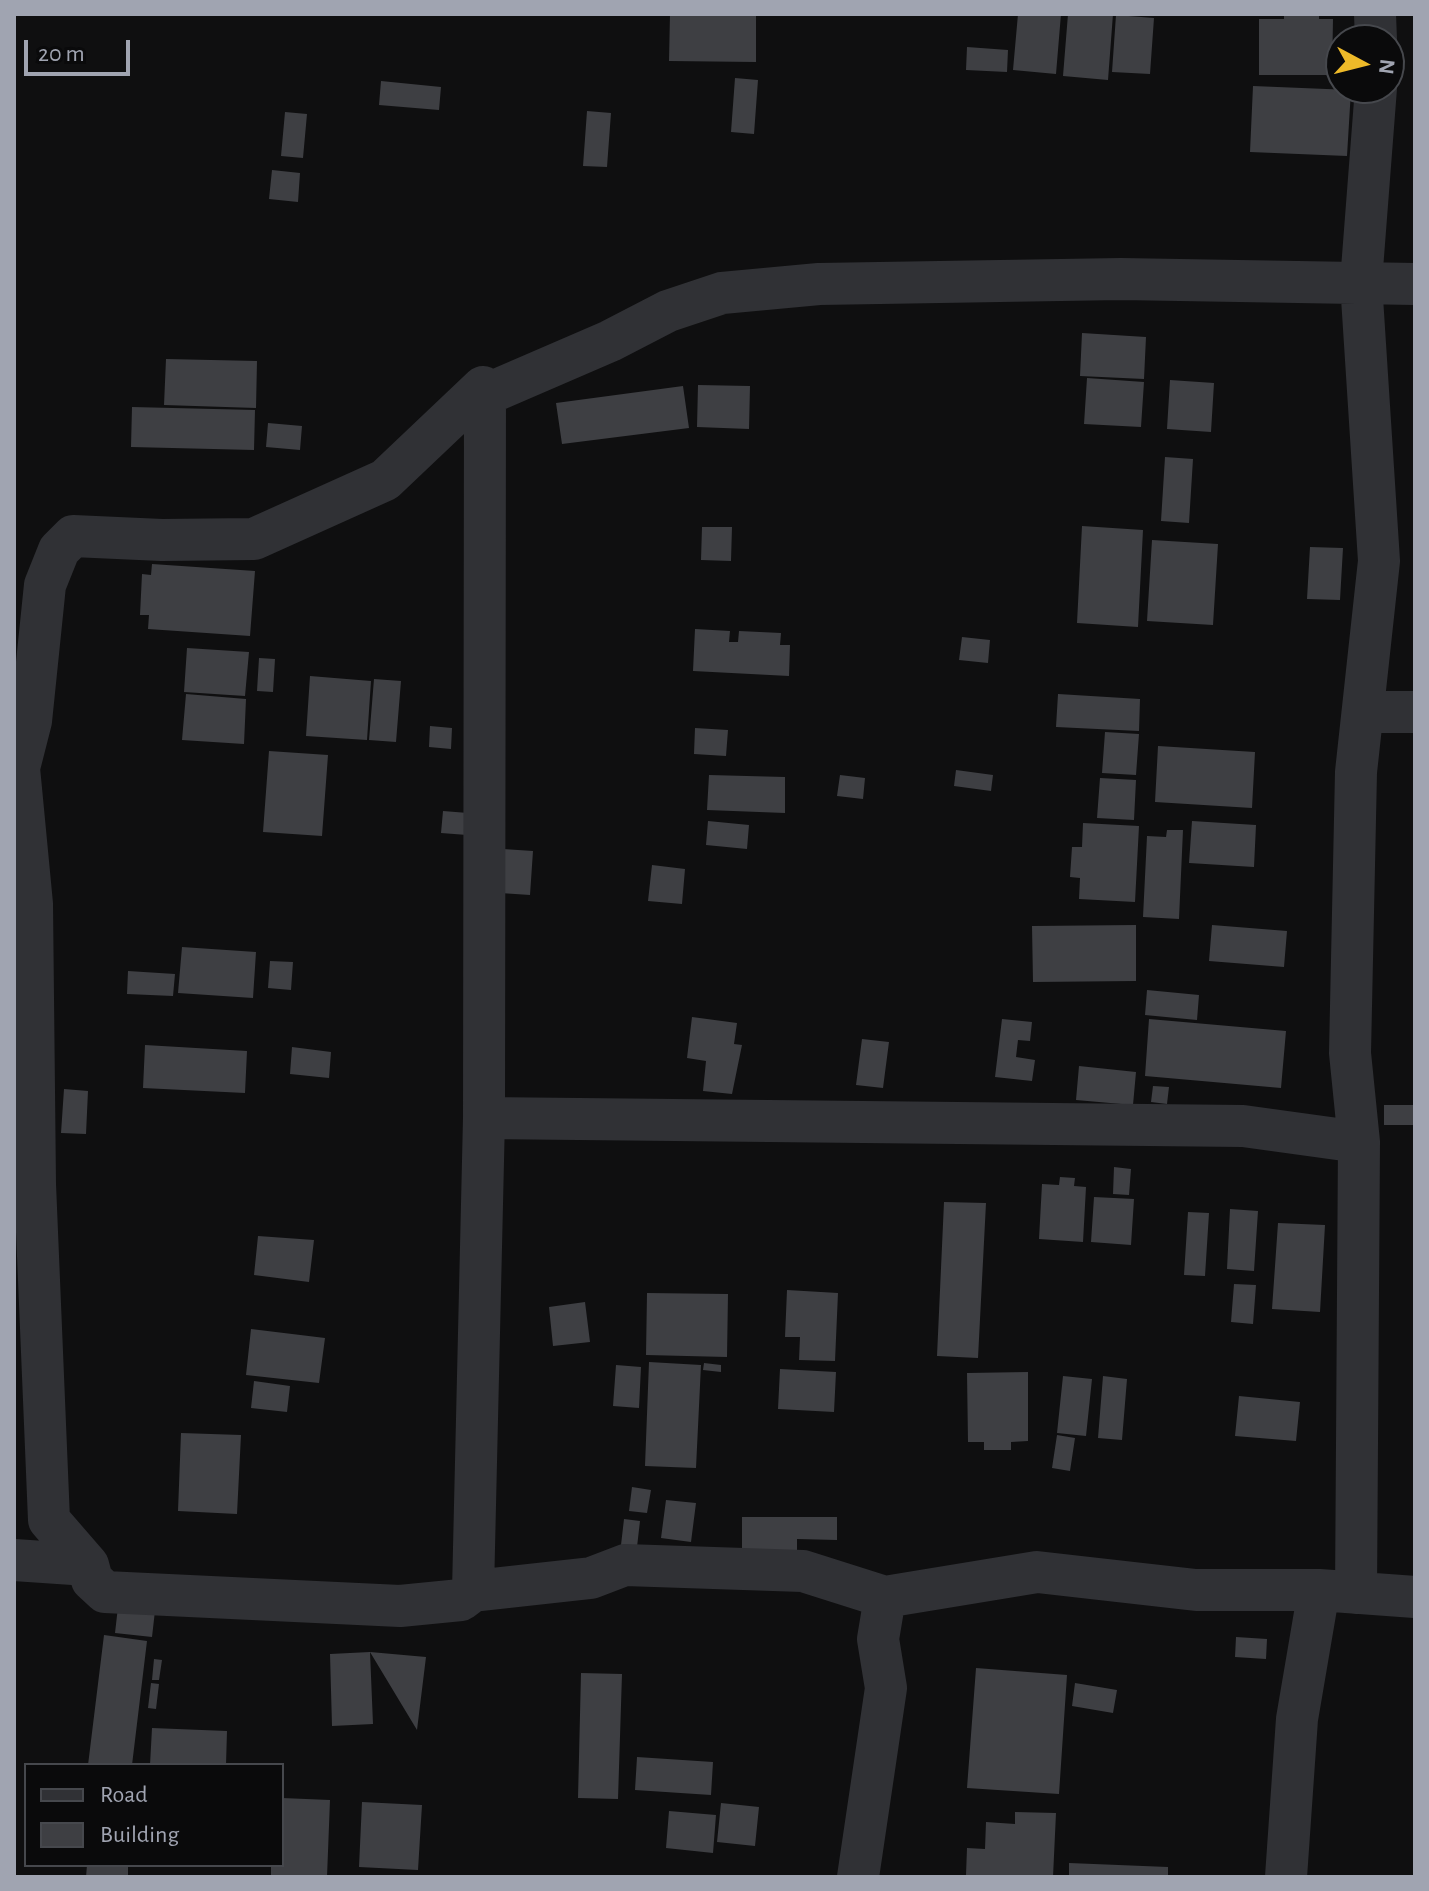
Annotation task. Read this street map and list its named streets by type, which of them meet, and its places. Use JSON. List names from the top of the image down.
{
  "legend": ["Road", "Building"],
  "scale_bar": "20 m",
  "north": "right"
}
